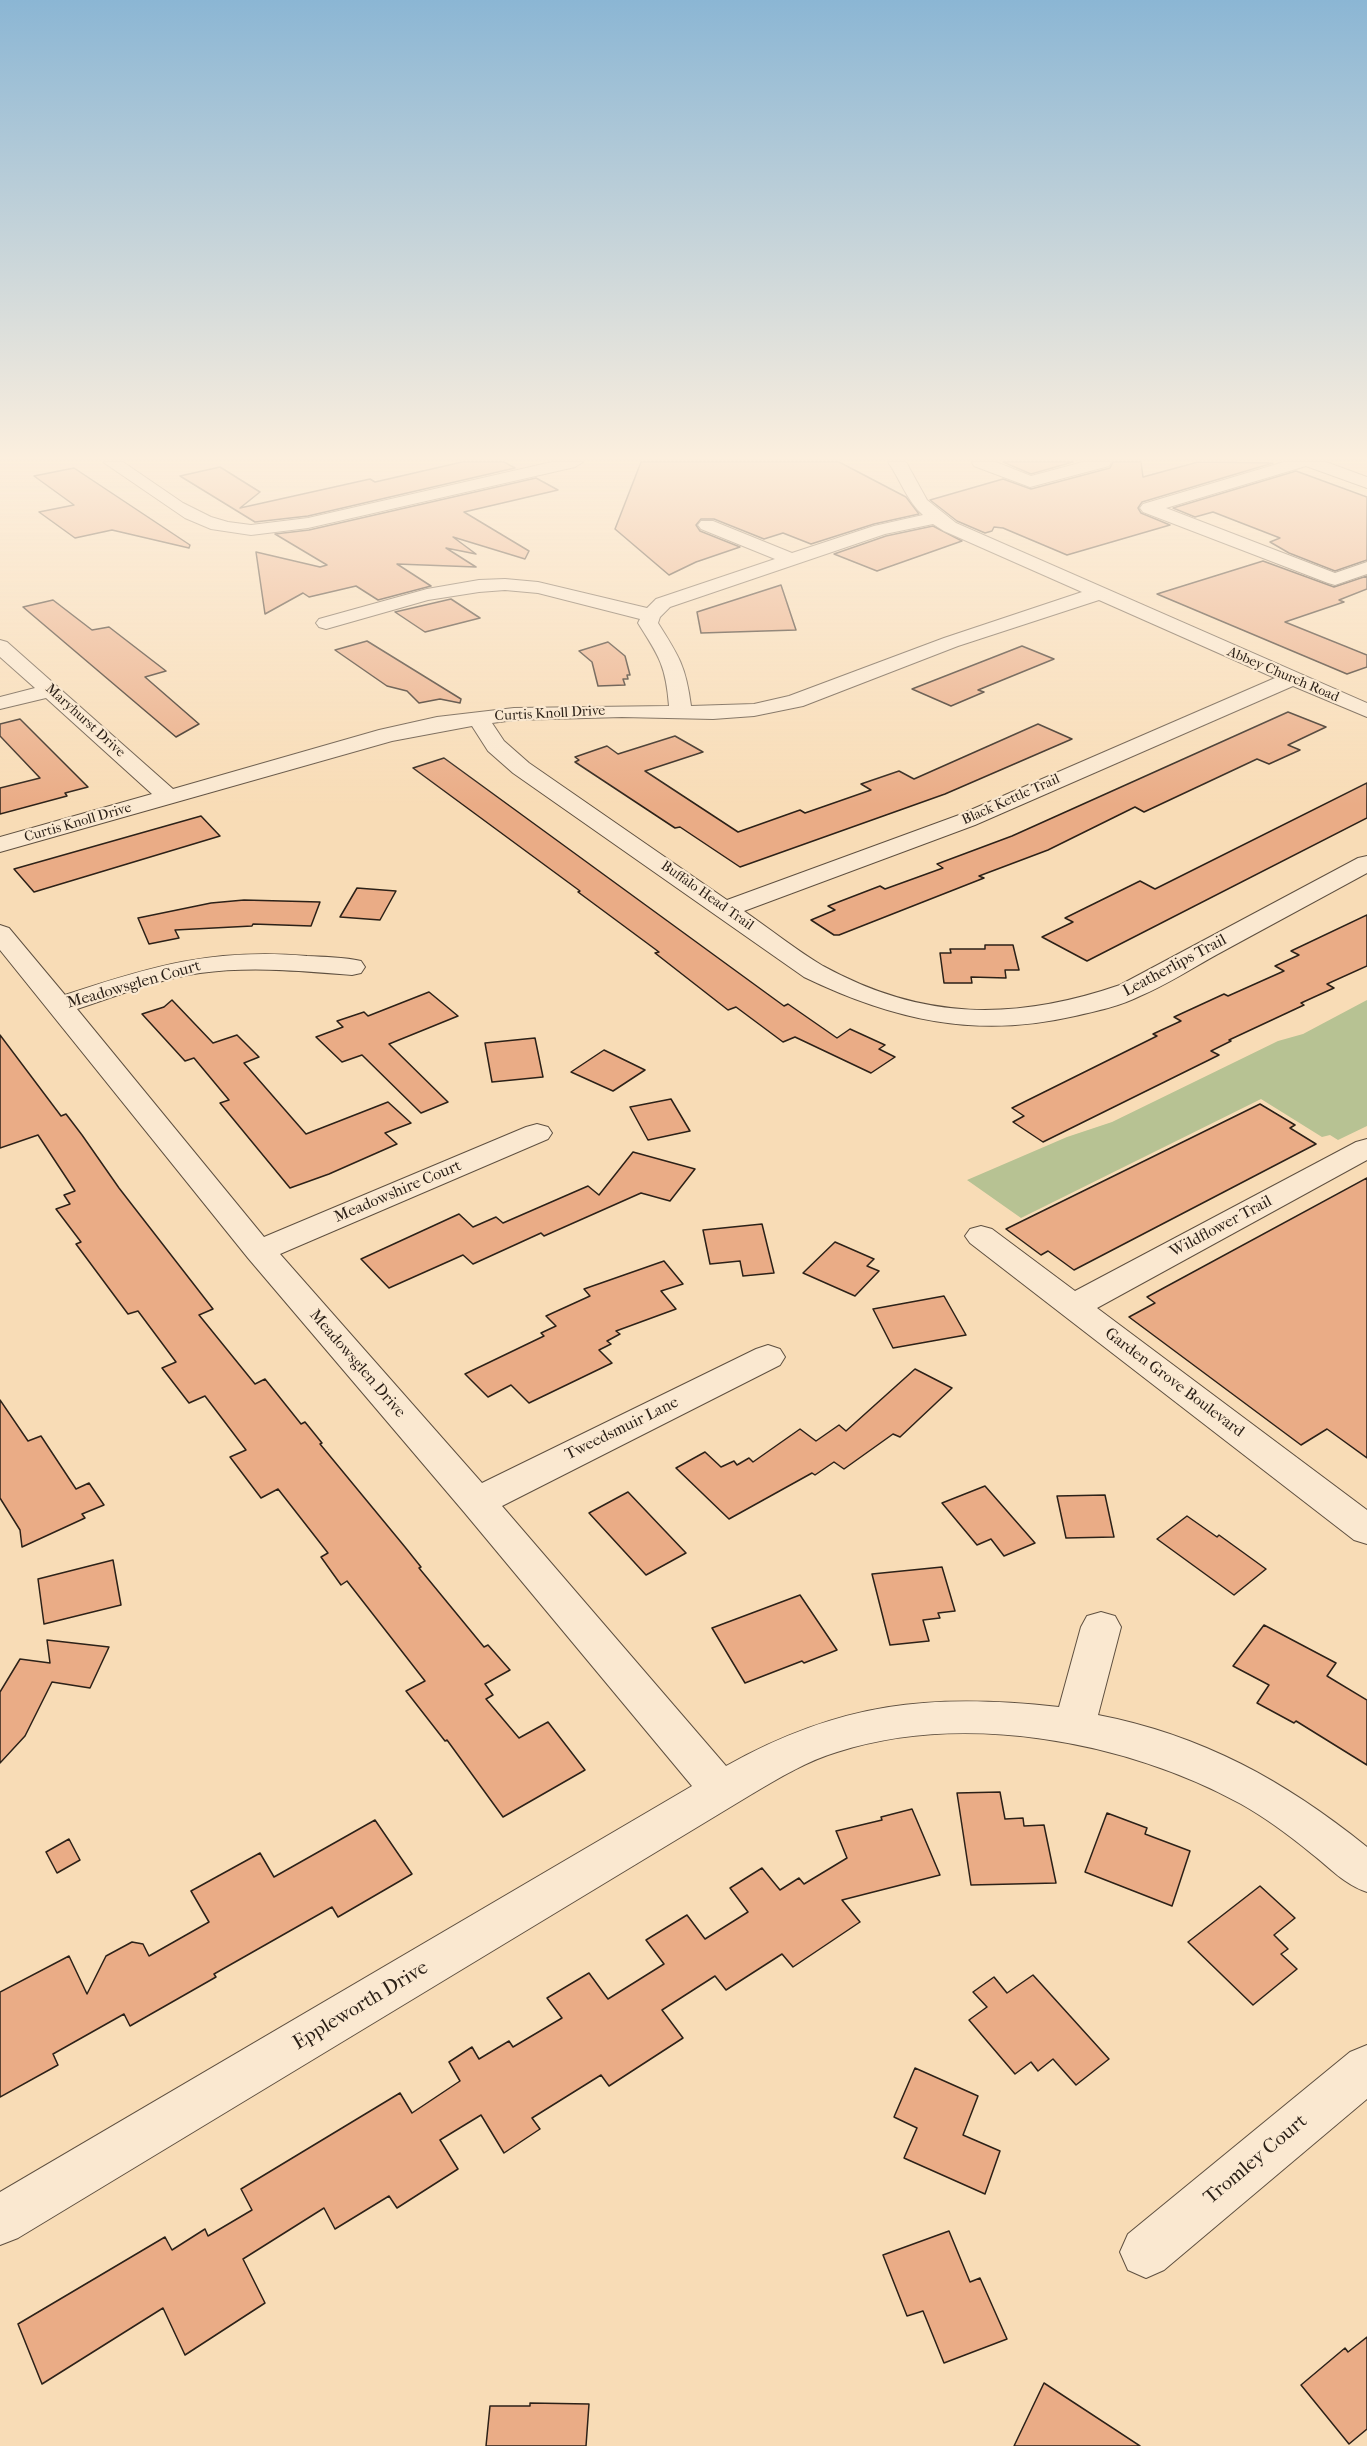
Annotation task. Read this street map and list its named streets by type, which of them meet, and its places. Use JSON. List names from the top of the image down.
{
  "streets": {
    "street": [
      "Abbey Church Road",
      "Curtis Knoll Drive",
      "Maryhurst Drive",
      "Black Kettle Trail",
      "Buffalo Head Trail",
      "Leatherlips Trail",
      "Meadowsglen Court",
      "Meadowshire Court",
      "Wildflower Trail",
      "Meadowsglen Drive",
      "Garden Grove Boulevard",
      "Tweedsmuir Lane",
      "Eppleworth Drive",
      "Tromley Court"
    ]
  },
  "crossings": [
    ["Abbey Church Road", "Curtis Knoll Drive"],
    ["Abbey Church Road", "Black Kettle Trail"],
    ["Curtis Knoll Drive", "Maryhurst Drive"],
    ["Curtis Knoll Drive", "Buffalo Head Trail"],
    ["Black Kettle Trail", "Buffalo Head Trail"],
    ["Buffalo Head Trail", "Leatherlips Trail"],
    ["Meadowsglen Court", "Meadowsglen Drive"],
    ["Meadowshire Court", "Meadowsglen Drive"],
    ["Wildflower Trail", "Garden Grove Boulevard"],
    ["Meadowsglen Drive", "Tweedsmuir Lane"],
    ["Meadowsglen Drive", "Eppleworth Drive"]
  ]
}
